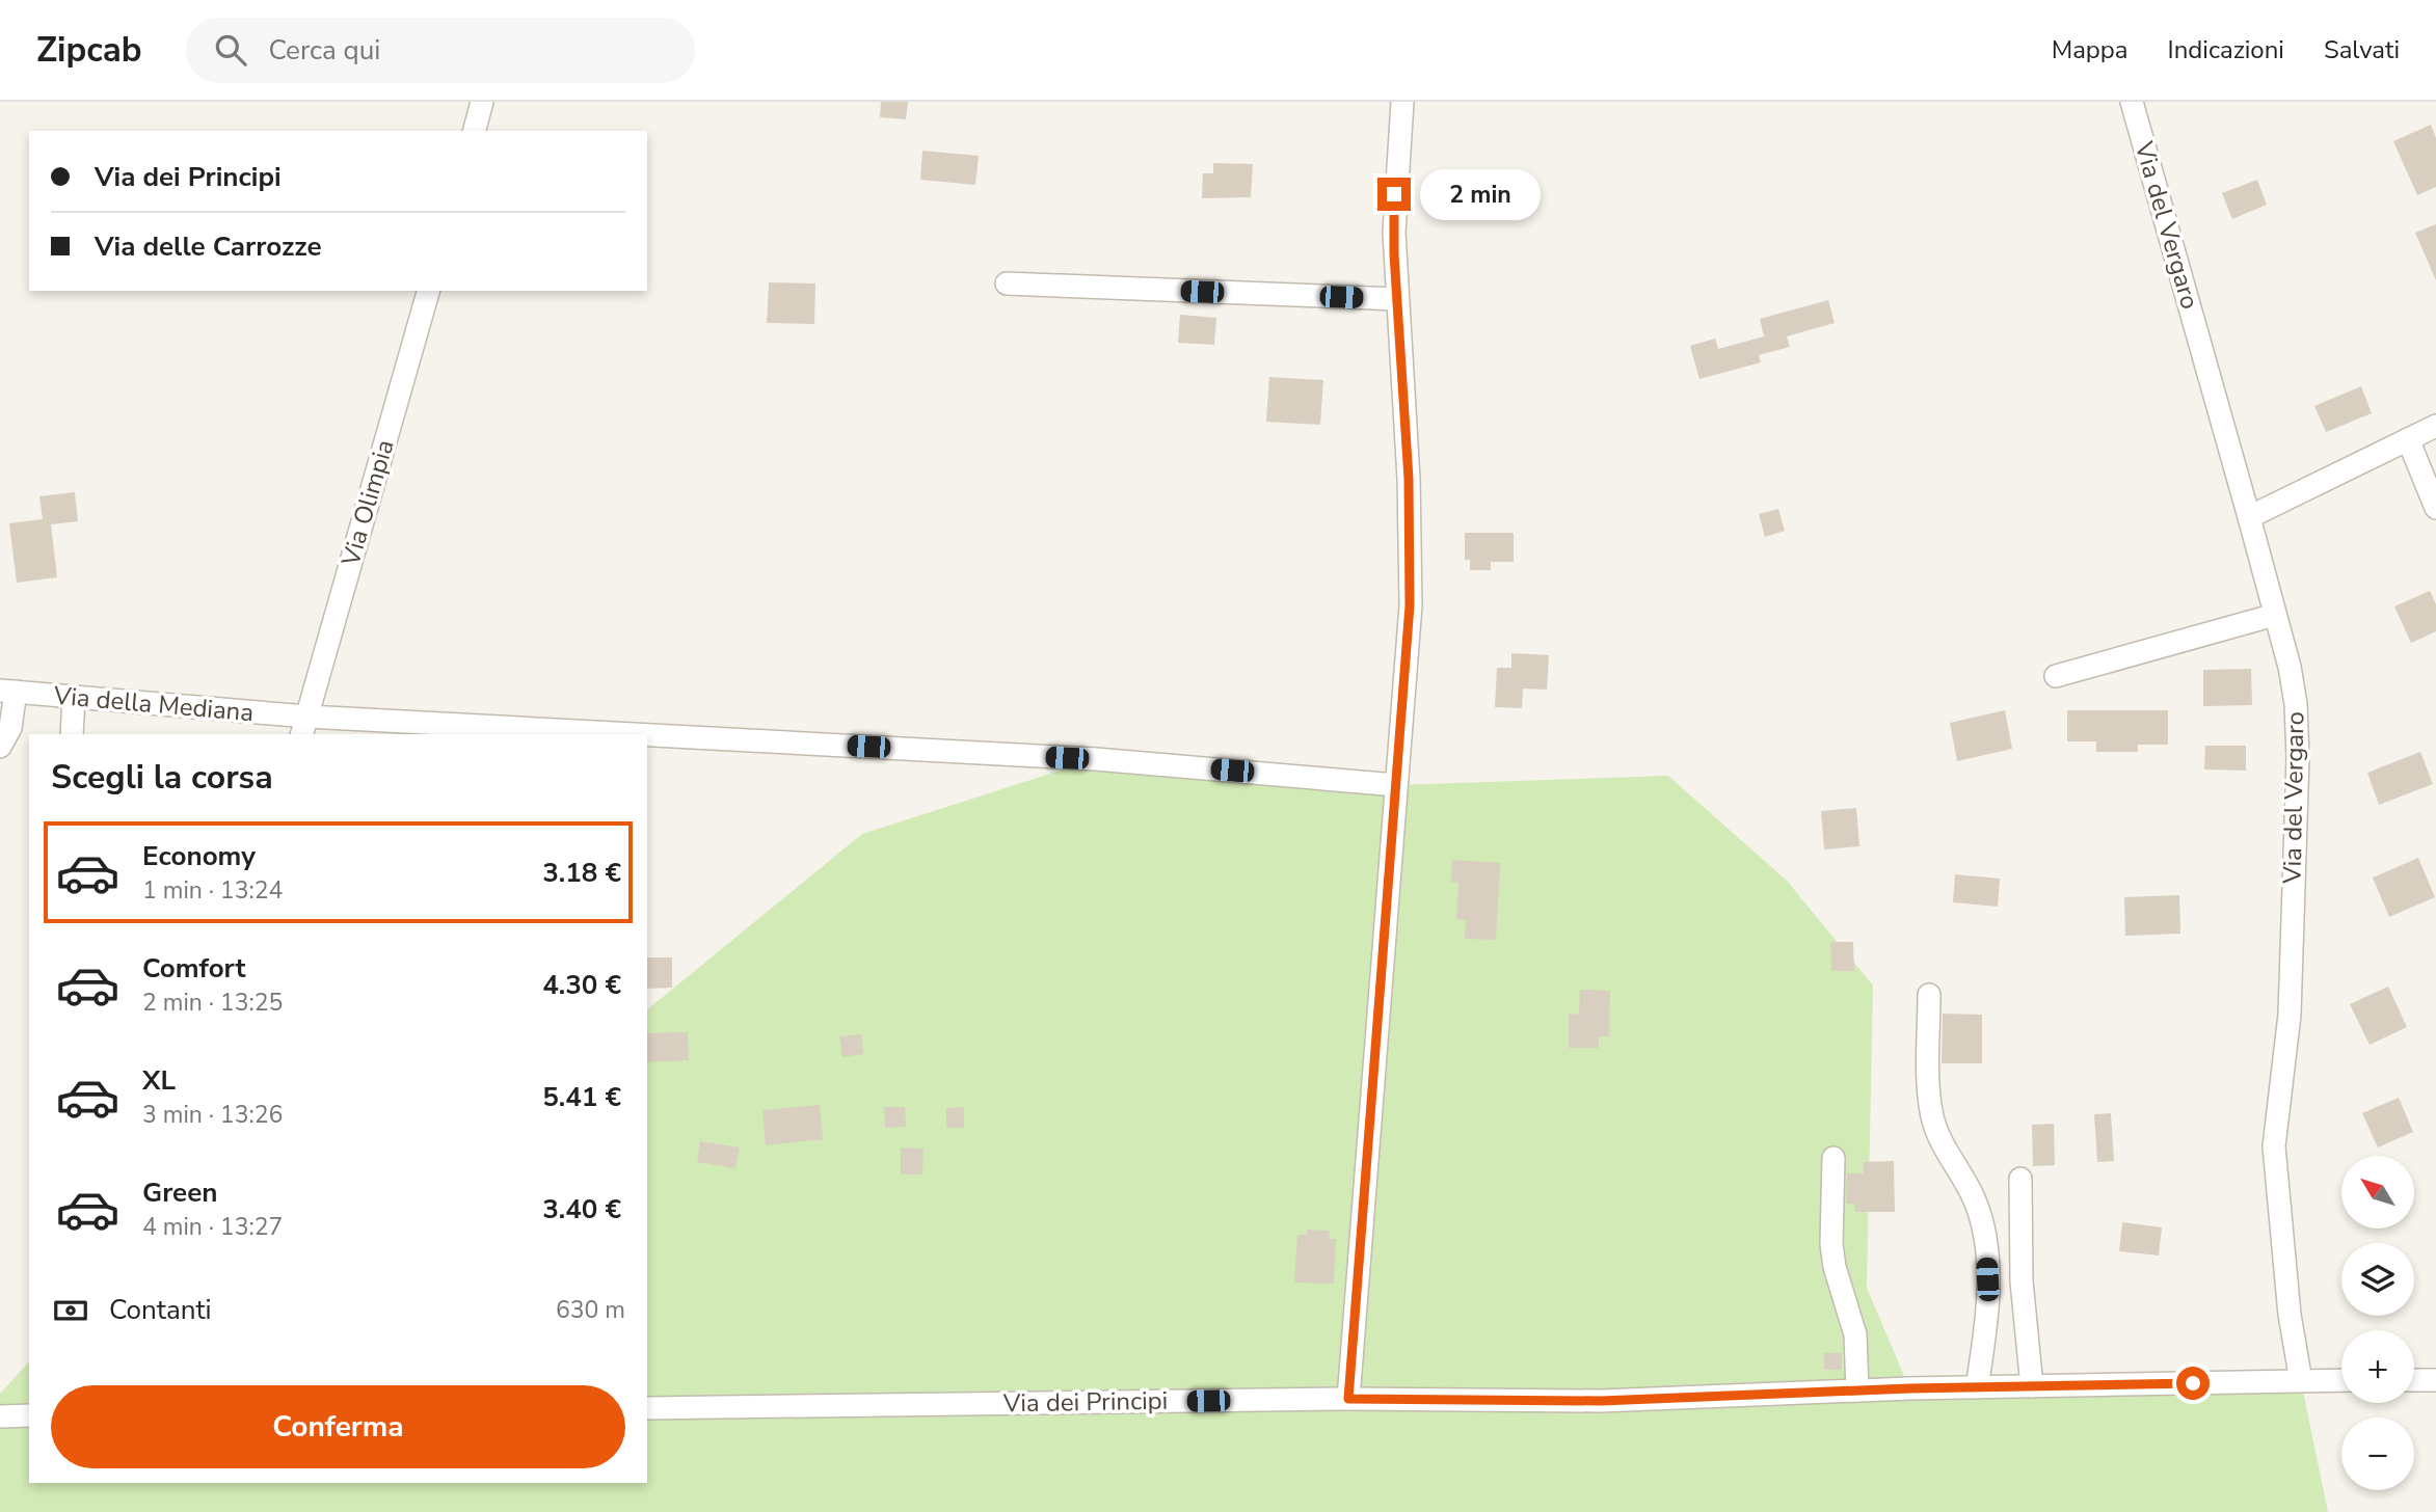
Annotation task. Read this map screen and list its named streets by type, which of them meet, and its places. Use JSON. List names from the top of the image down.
{
  "streets": {
    "street": [
      "Via del Vergaro",
      "Via Olimpia",
      "Via della Mediana",
      "Via dei Principi"
    ]
  },
  "crossings": [
    ["Via del Vergaro", "Via dei Principi"],
    ["Via Olimpia", "Via della Mediana"]
  ],
  "north": "top left",
  "page": {
    "header": "Zipcab",
    "search": "Cerca qui",
    "nav": ["Mappa", "Indicazioni", "Salvati"],
    "banner": ["Via dei Principi", "Via delle Carrozze"],
    "bubble": "2 min",
    "heading": "Scegli la corsa",
    "list": [
      {
        "name": "Economy",
        "note": "1 min · 13:24",
        "value": "3.18 €"
      },
      {
        "name": "Comfort",
        "note": "2 min · 13:25",
        "value": "4.30 €"
      },
      {
        "name": "XL",
        "note": "3 min · 13:26",
        "value": "5.41 €"
      },
      {
        "name": "Green",
        "note": "4 min · 13:27",
        "value": "3.40 €"
      }
    ],
    "map_buttons": ["+", "−"],
    "pay": ["Contanti", "630 m"],
    "buttons": "Conferma"
  }
}
